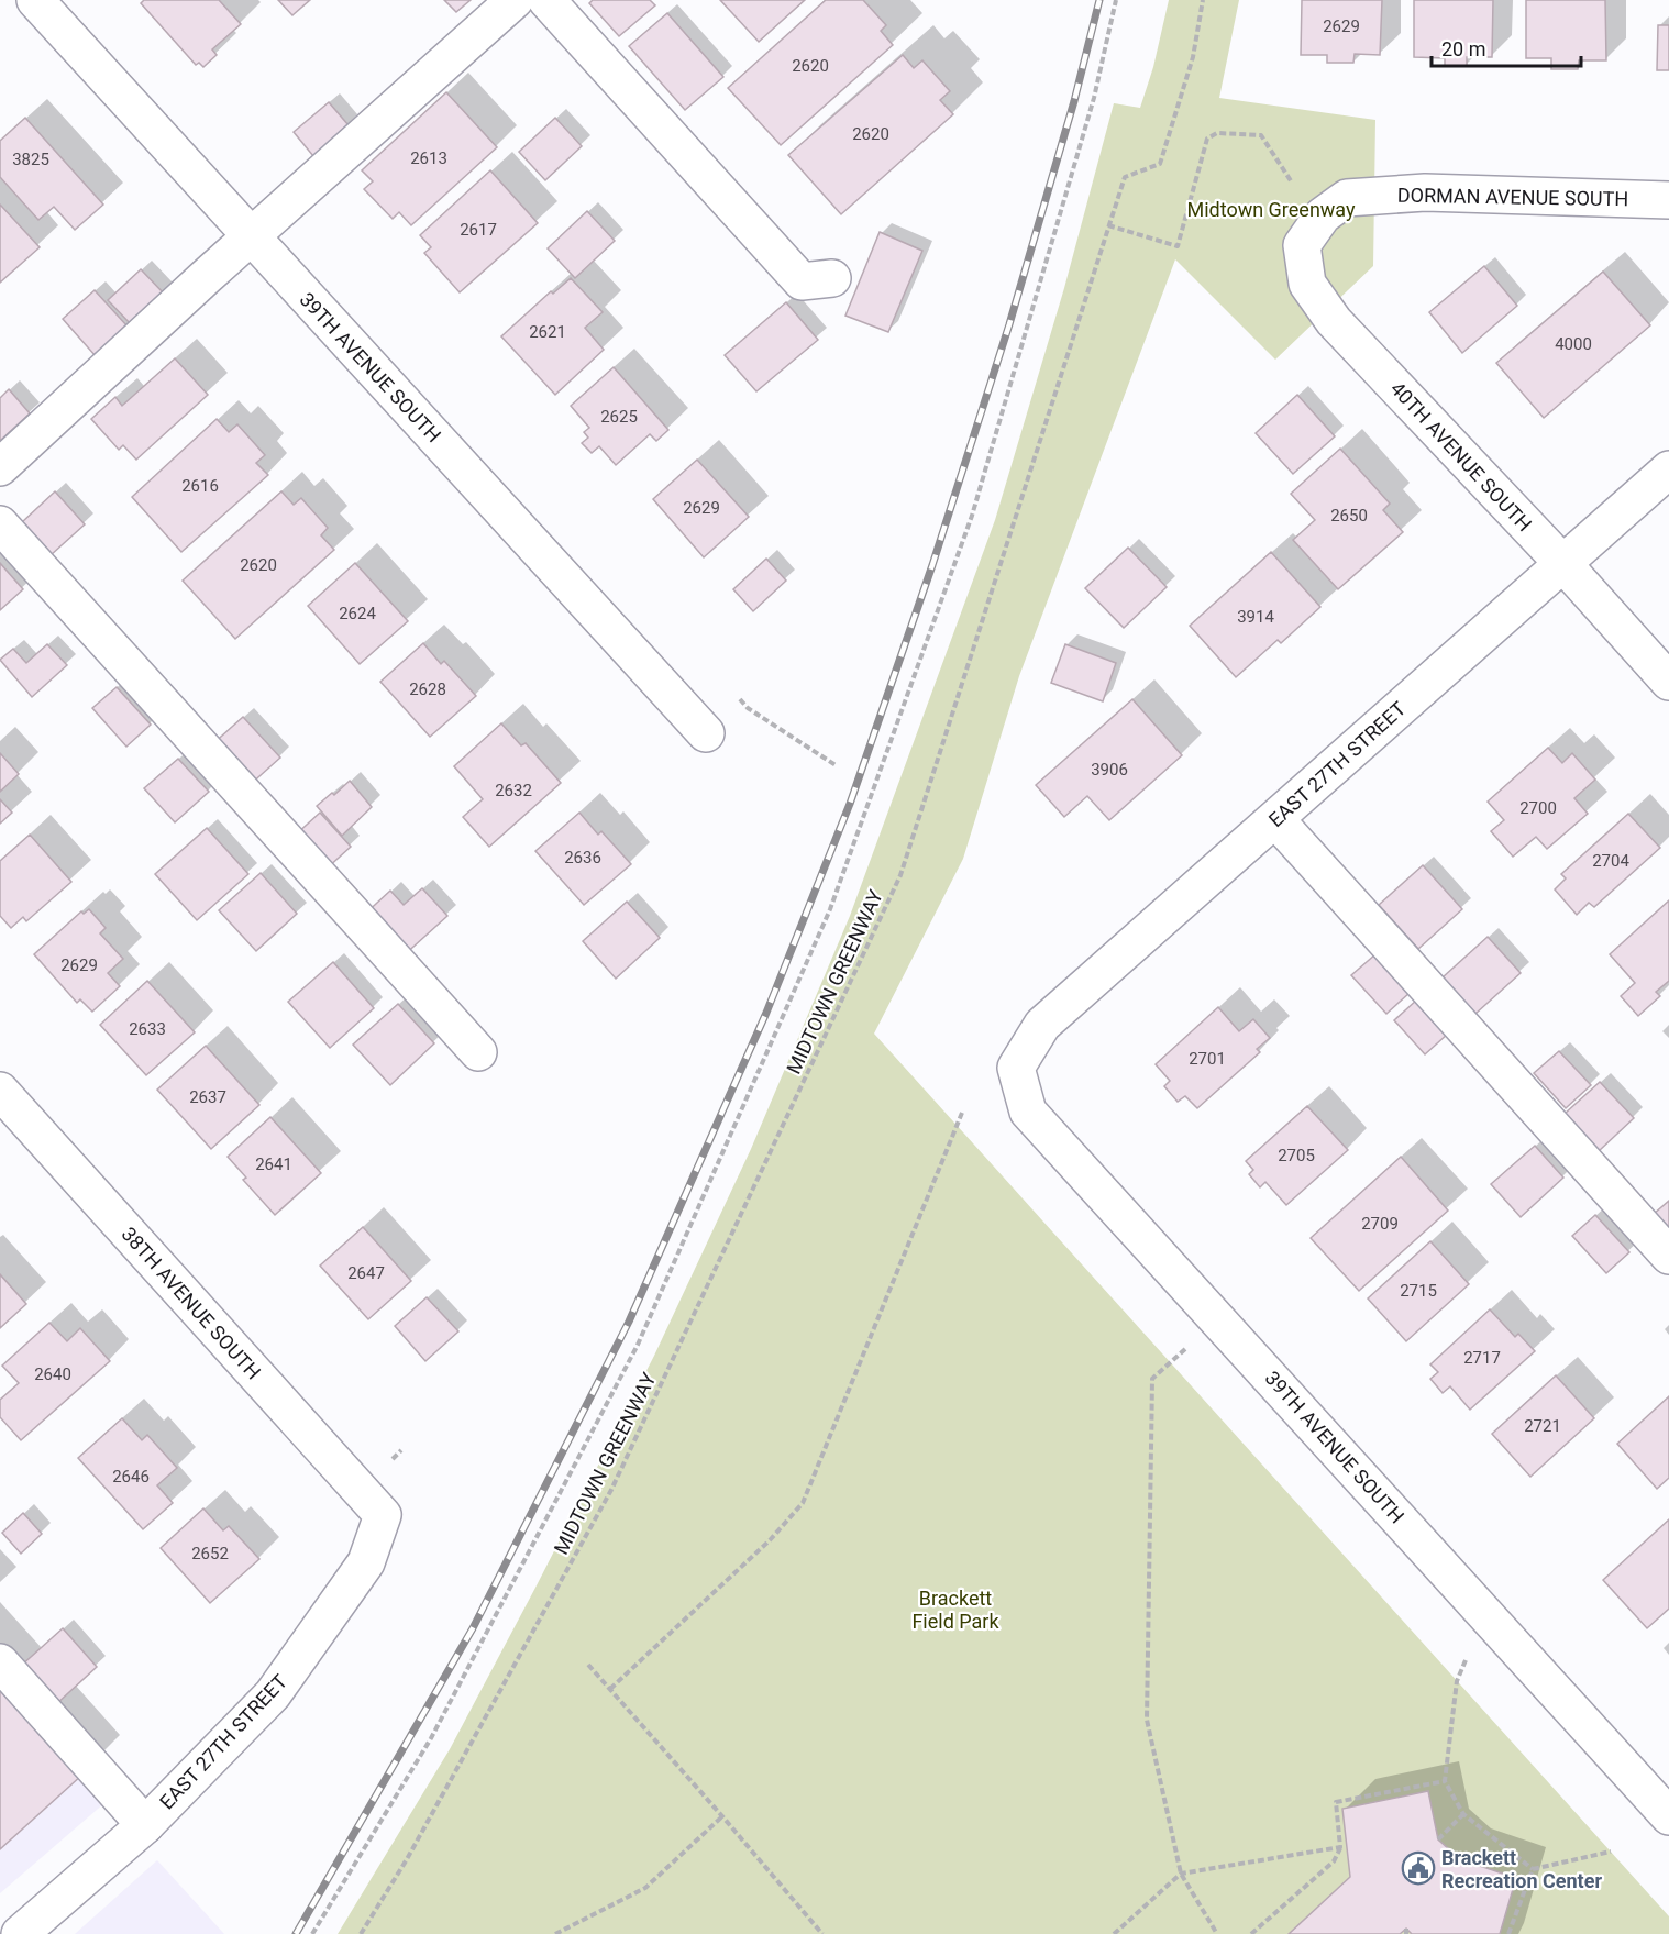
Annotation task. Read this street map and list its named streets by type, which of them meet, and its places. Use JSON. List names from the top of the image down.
{
  "streets": {
    "street": [
      "DORMAN AVENUE SOUTH",
      "39TH AVENUE SOUTH",
      "40TH AVENUE SOUTH",
      "EAST 27TH STREET",
      "38TH AVENUE SOUTH"
    ],
    "path": ["MIDTOWN GREENWAY"]
  },
  "crossings": [
    ["DORMAN AVENUE SOUTH", "40TH AVENUE SOUTH"],
    ["39TH AVENUE SOUTH", "EAST 27TH STREET"],
    ["40TH AVENUE SOUTH", "EAST 27TH STREET"],
    ["EAST 27TH STREET", "38TH AVENUE SOUTH"]
  ],
  "parks": ["Midtown Greenway", "Brackett Field Park"],
  "places": {
    "public building": ["Brackett Recreation Center"]
  },
  "house_numbers": [
    "2629",
    "2620",
    "2620",
    "2613",
    "3825",
    "2617",
    "2621",
    "4000",
    "2625",
    "2616",
    "2629",
    "2650",
    "2620",
    "2624",
    "3914",
    "2628",
    "3906",
    "2632",
    "2700",
    "2636",
    "2704",
    "2629",
    "2633",
    "2701",
    "2637",
    "2705",
    "2641",
    "2709",
    "2647",
    "2715",
    "2717",
    "2640",
    "2721",
    "2646",
    "2652"
  ],
  "scale_bar": "20 m"
}
